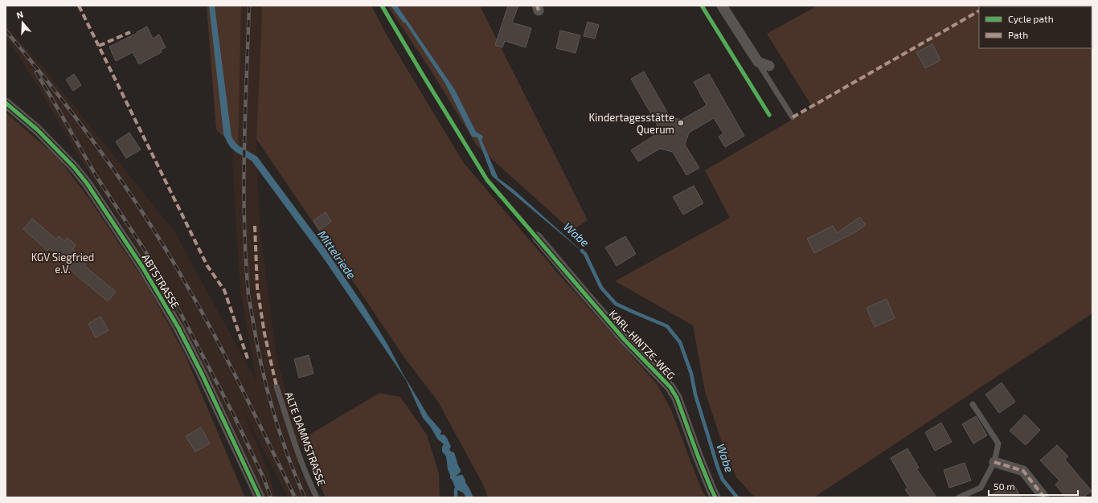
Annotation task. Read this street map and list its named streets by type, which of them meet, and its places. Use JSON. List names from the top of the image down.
{
  "streets": {
    "street": ["ABTSTRASSE", "KARL-HINTZE-WEG"],
    "lane": ["ALTE DAMMSTRASSE"]
  },
  "water": ["Wabe", "Mittelriede"],
  "parks": ["KGV Siegfried e.V."],
  "places": ["Kindertagesstätte Querum"],
  "legend": ["Cycle path", "Path"],
  "scale_bar": "50 m",
  "north": "top"
}
